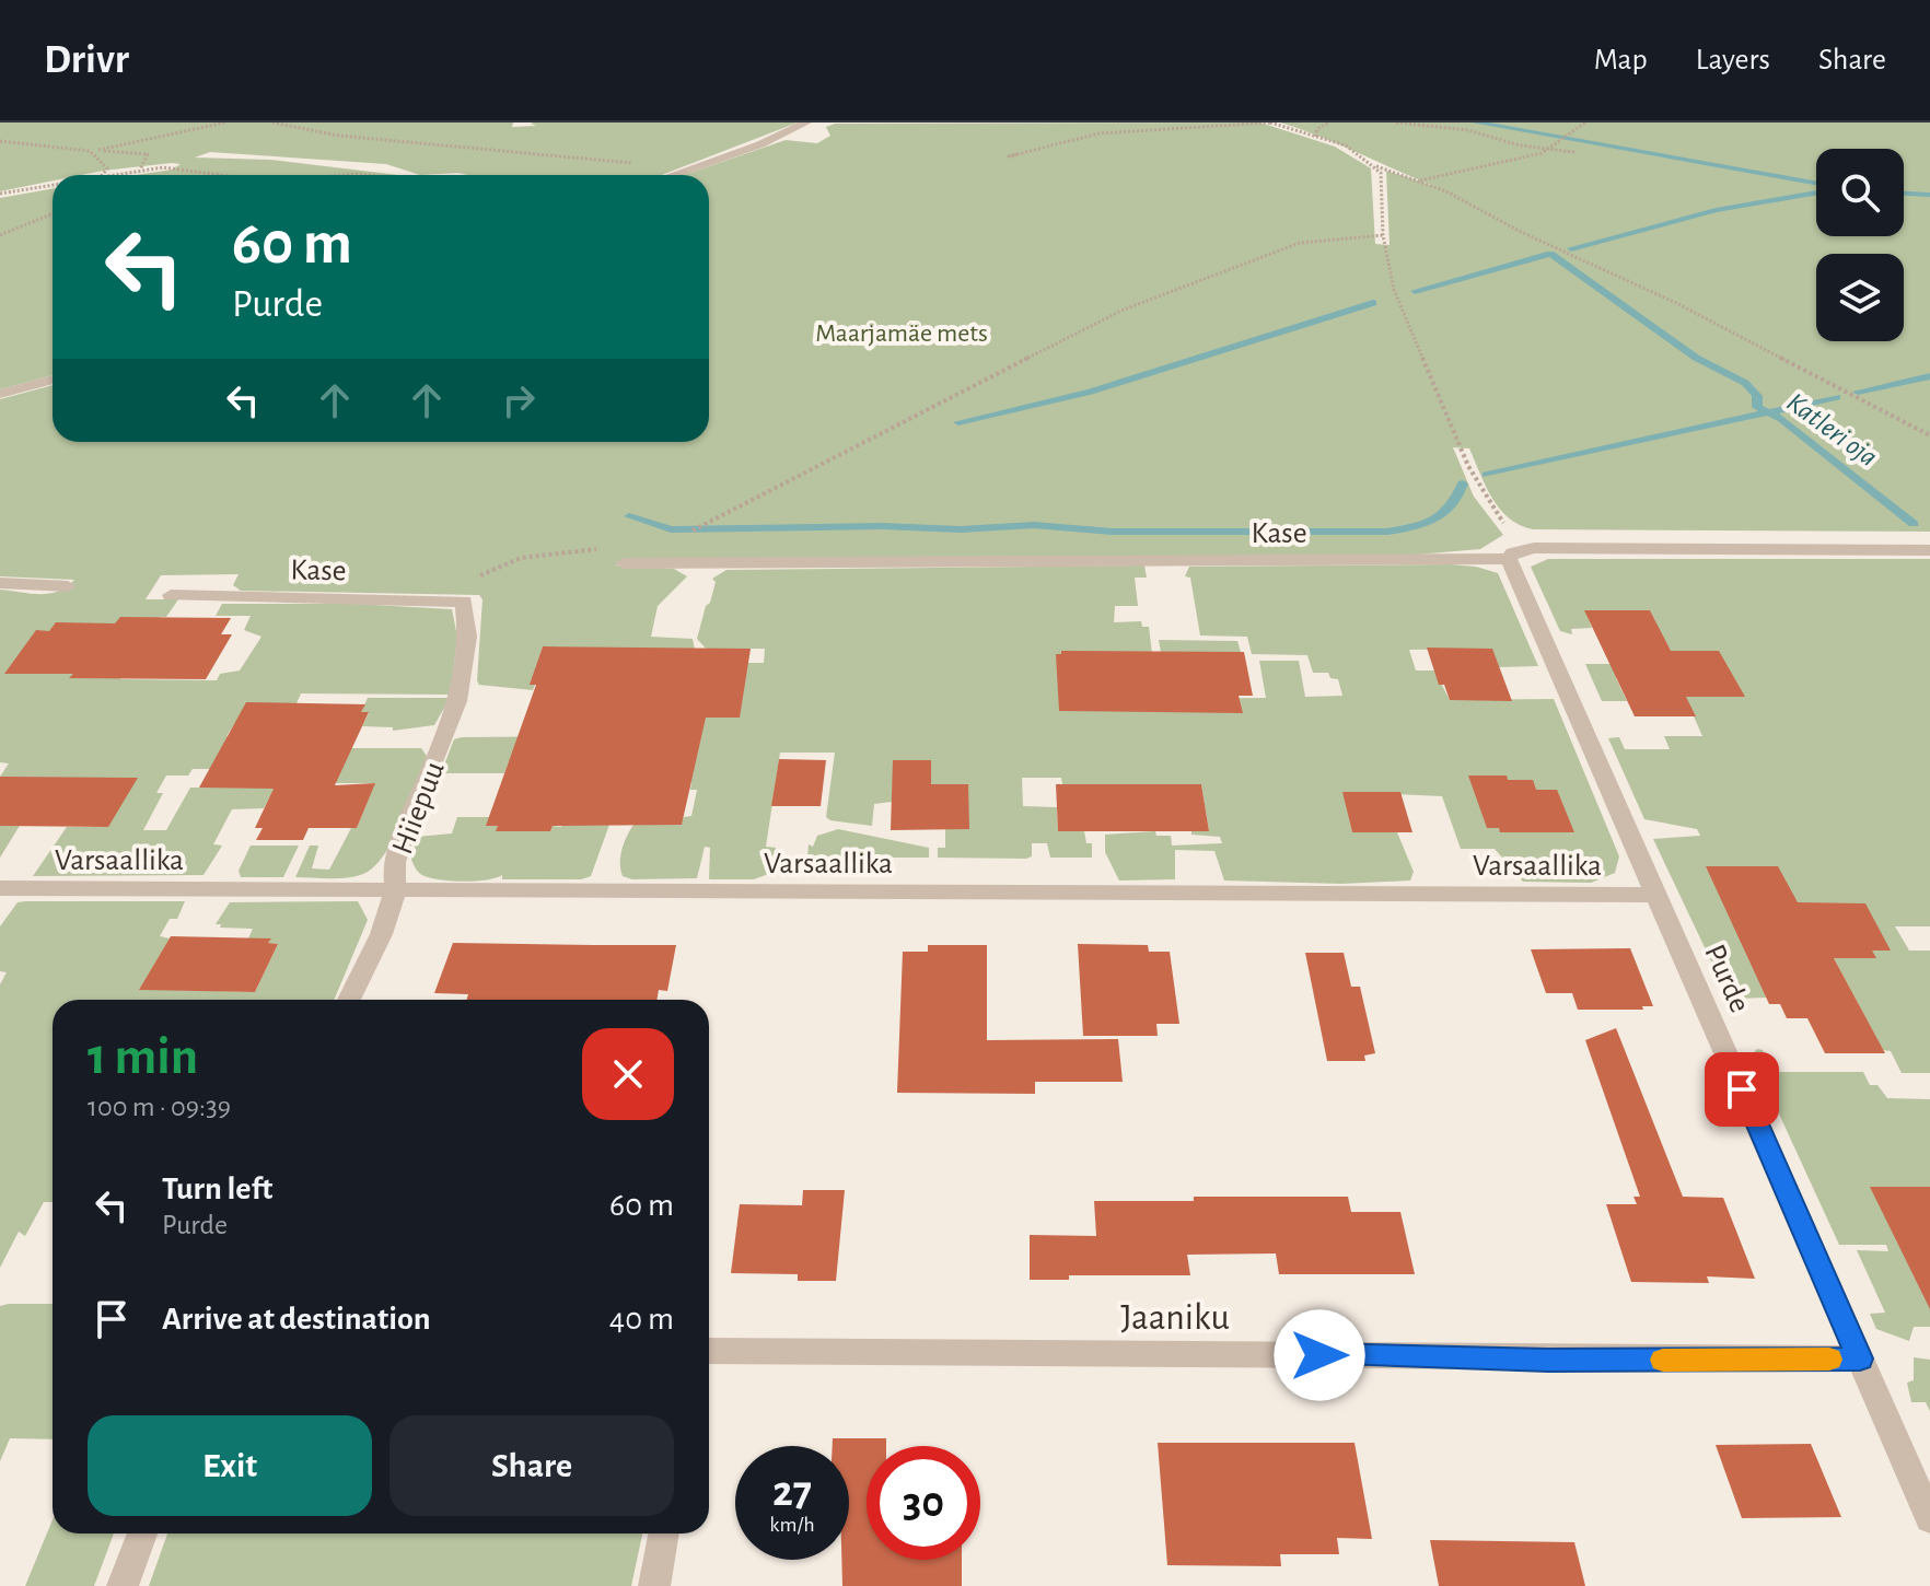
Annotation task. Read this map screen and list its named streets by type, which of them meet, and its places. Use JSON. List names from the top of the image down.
{
  "streets": {
    "street": [
      "Kase",
      "Hiiepuu",
      "Varsaallika",
      "Purde",
      "Jaaniku"
    ]
  },
  "crossings": [
    ["Kase", "Hiiepuu"],
    ["Kase", "Purde"],
    ["Hiiepuu", "Varsaallika"],
    ["Varsaallika", "Purde"],
    ["Purde", "Jaaniku"]
  ],
  "water": ["Katleri oja"],
  "parks": ["Maarjamäe mets"],
  "page": {
    "header": "Drivr",
    "nav": ["Map", "Layers", "Share"],
    "turn": ["60 m", "Purde"],
    "heading": ["1 min", "100 m · 09:39"],
    "list": [
      {
        "name": "Turn left",
        "note": "Purde",
        "value": "60 m"
      },
      {
        "name": "Arrive at destination",
        "value": "40 m"
      }
    ],
    "buttons": ["Exit", "Share"],
    "speed": "27 km/h",
    "limit": "30"
  }
}
